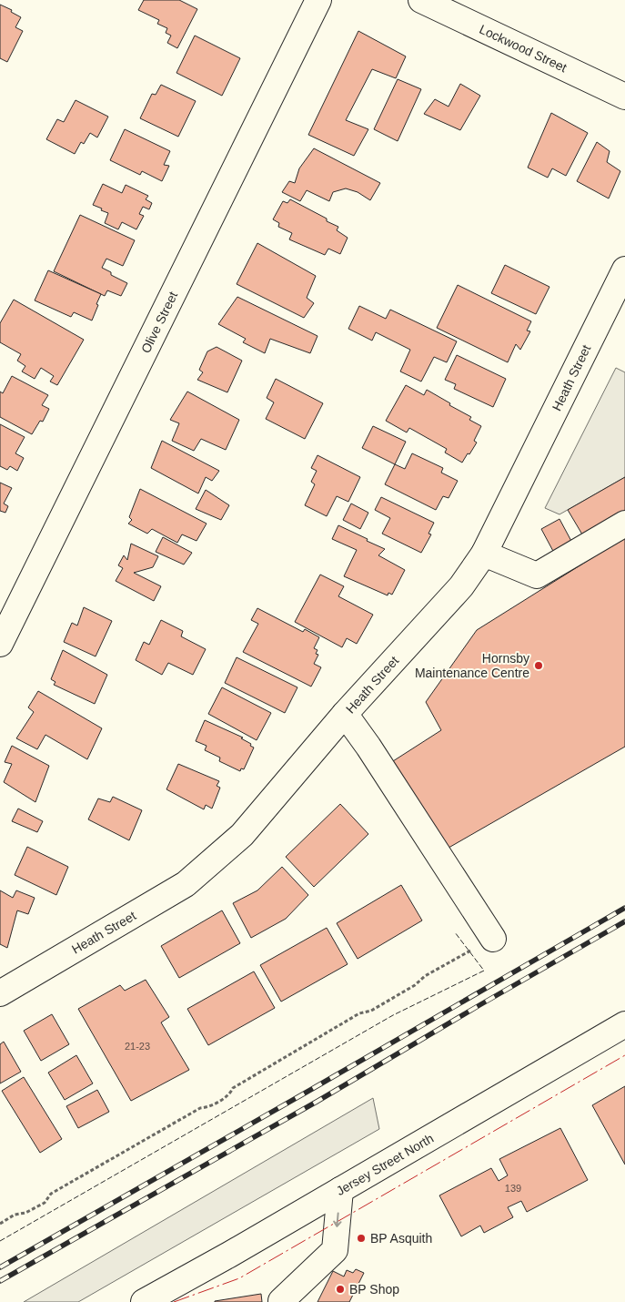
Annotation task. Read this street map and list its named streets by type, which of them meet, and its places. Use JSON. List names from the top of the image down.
{
  "streets": {
    "street": [
      "Lockwood Street",
      "Olive Street",
      "Heath Street",
      "Jersey Street North"
    ]
  },
  "places": ["Hornsby Maintenance Centre", "BP Asquith", "BP Shop"],
  "house_numbers": ["21-23", "139"]
}
